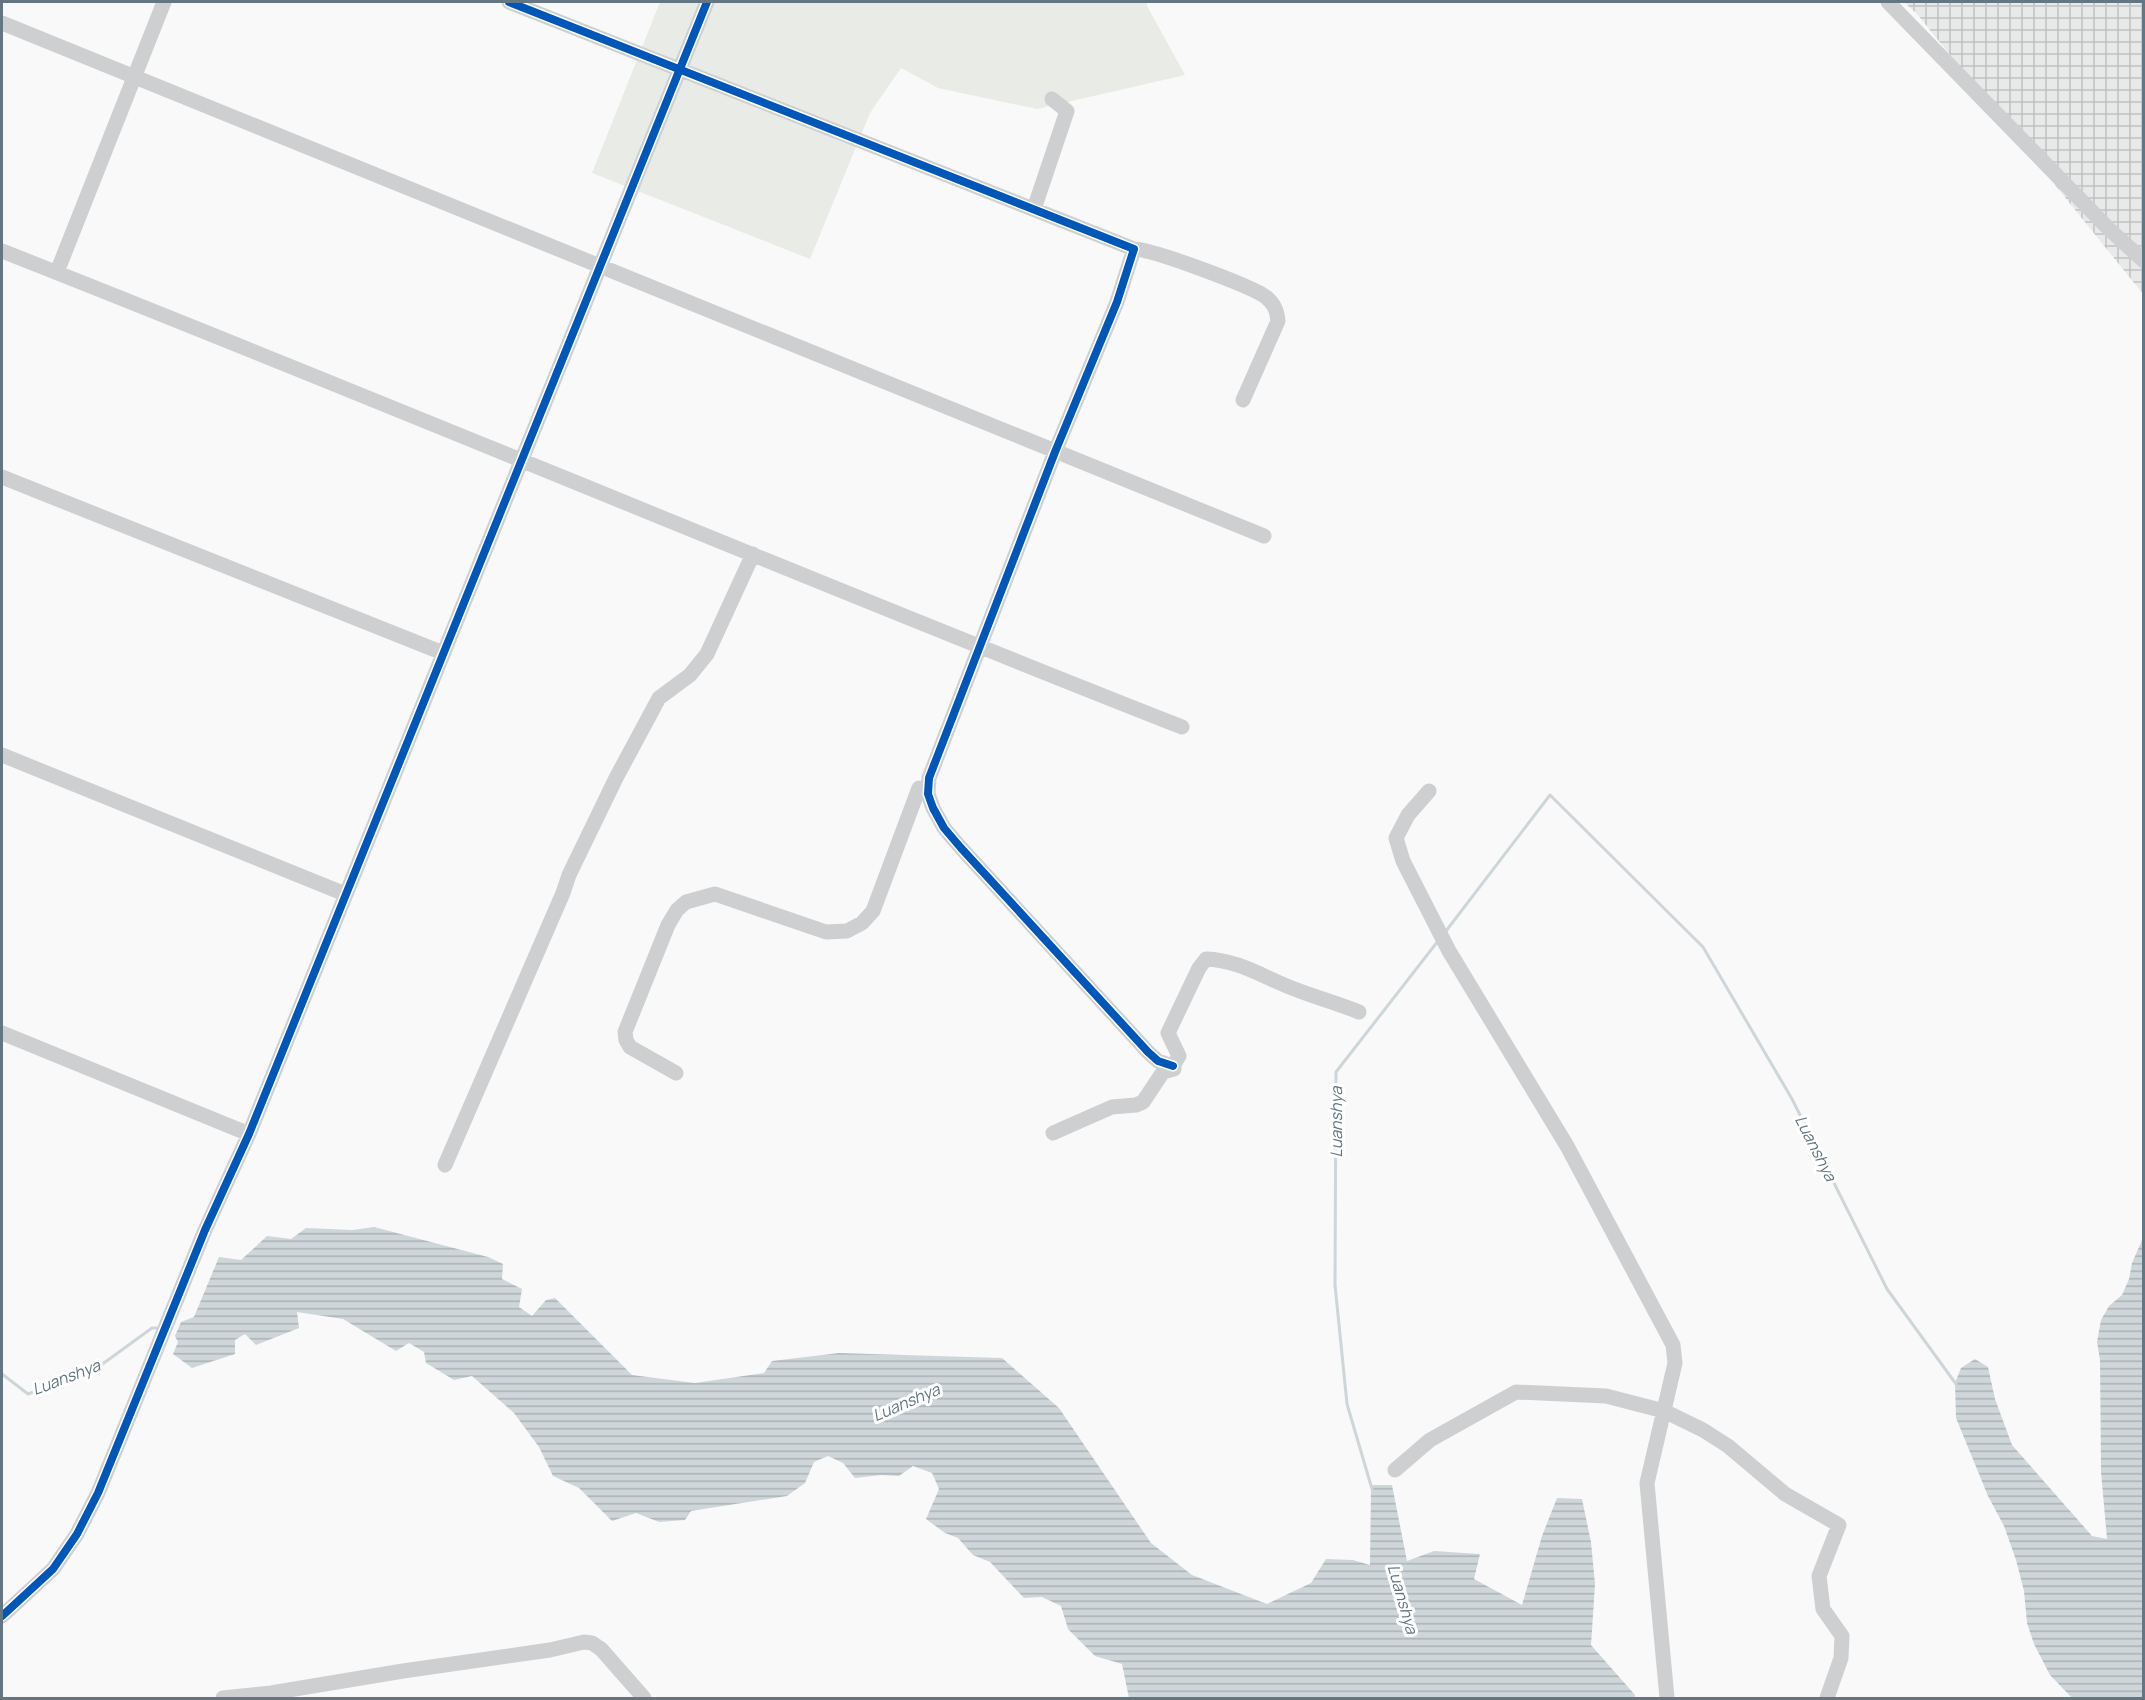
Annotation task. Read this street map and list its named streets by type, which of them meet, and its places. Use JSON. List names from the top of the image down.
{
  "water": ["Luanshya"]
}
